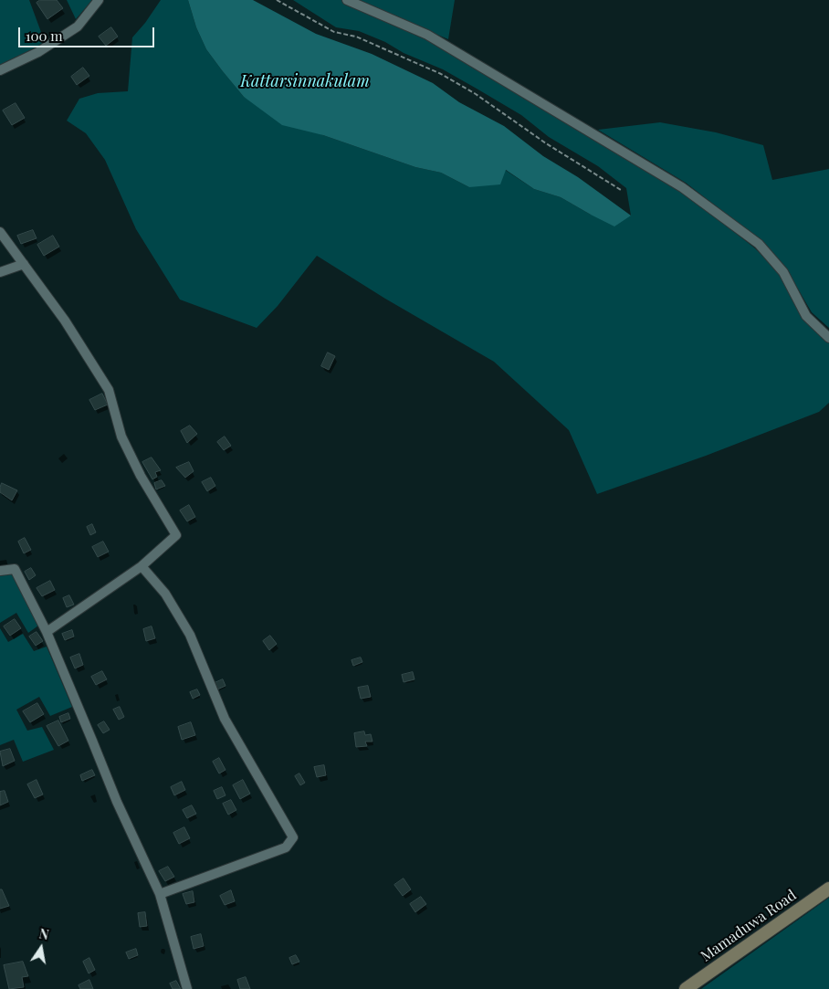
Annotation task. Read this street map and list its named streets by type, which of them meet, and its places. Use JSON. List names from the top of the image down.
{
  "streets": {
    "street": ["Mamaduwa Road"]
  },
  "water": ["Kattarsinnakulam"],
  "scale_bar": "100 m",
  "north": "top"
}
